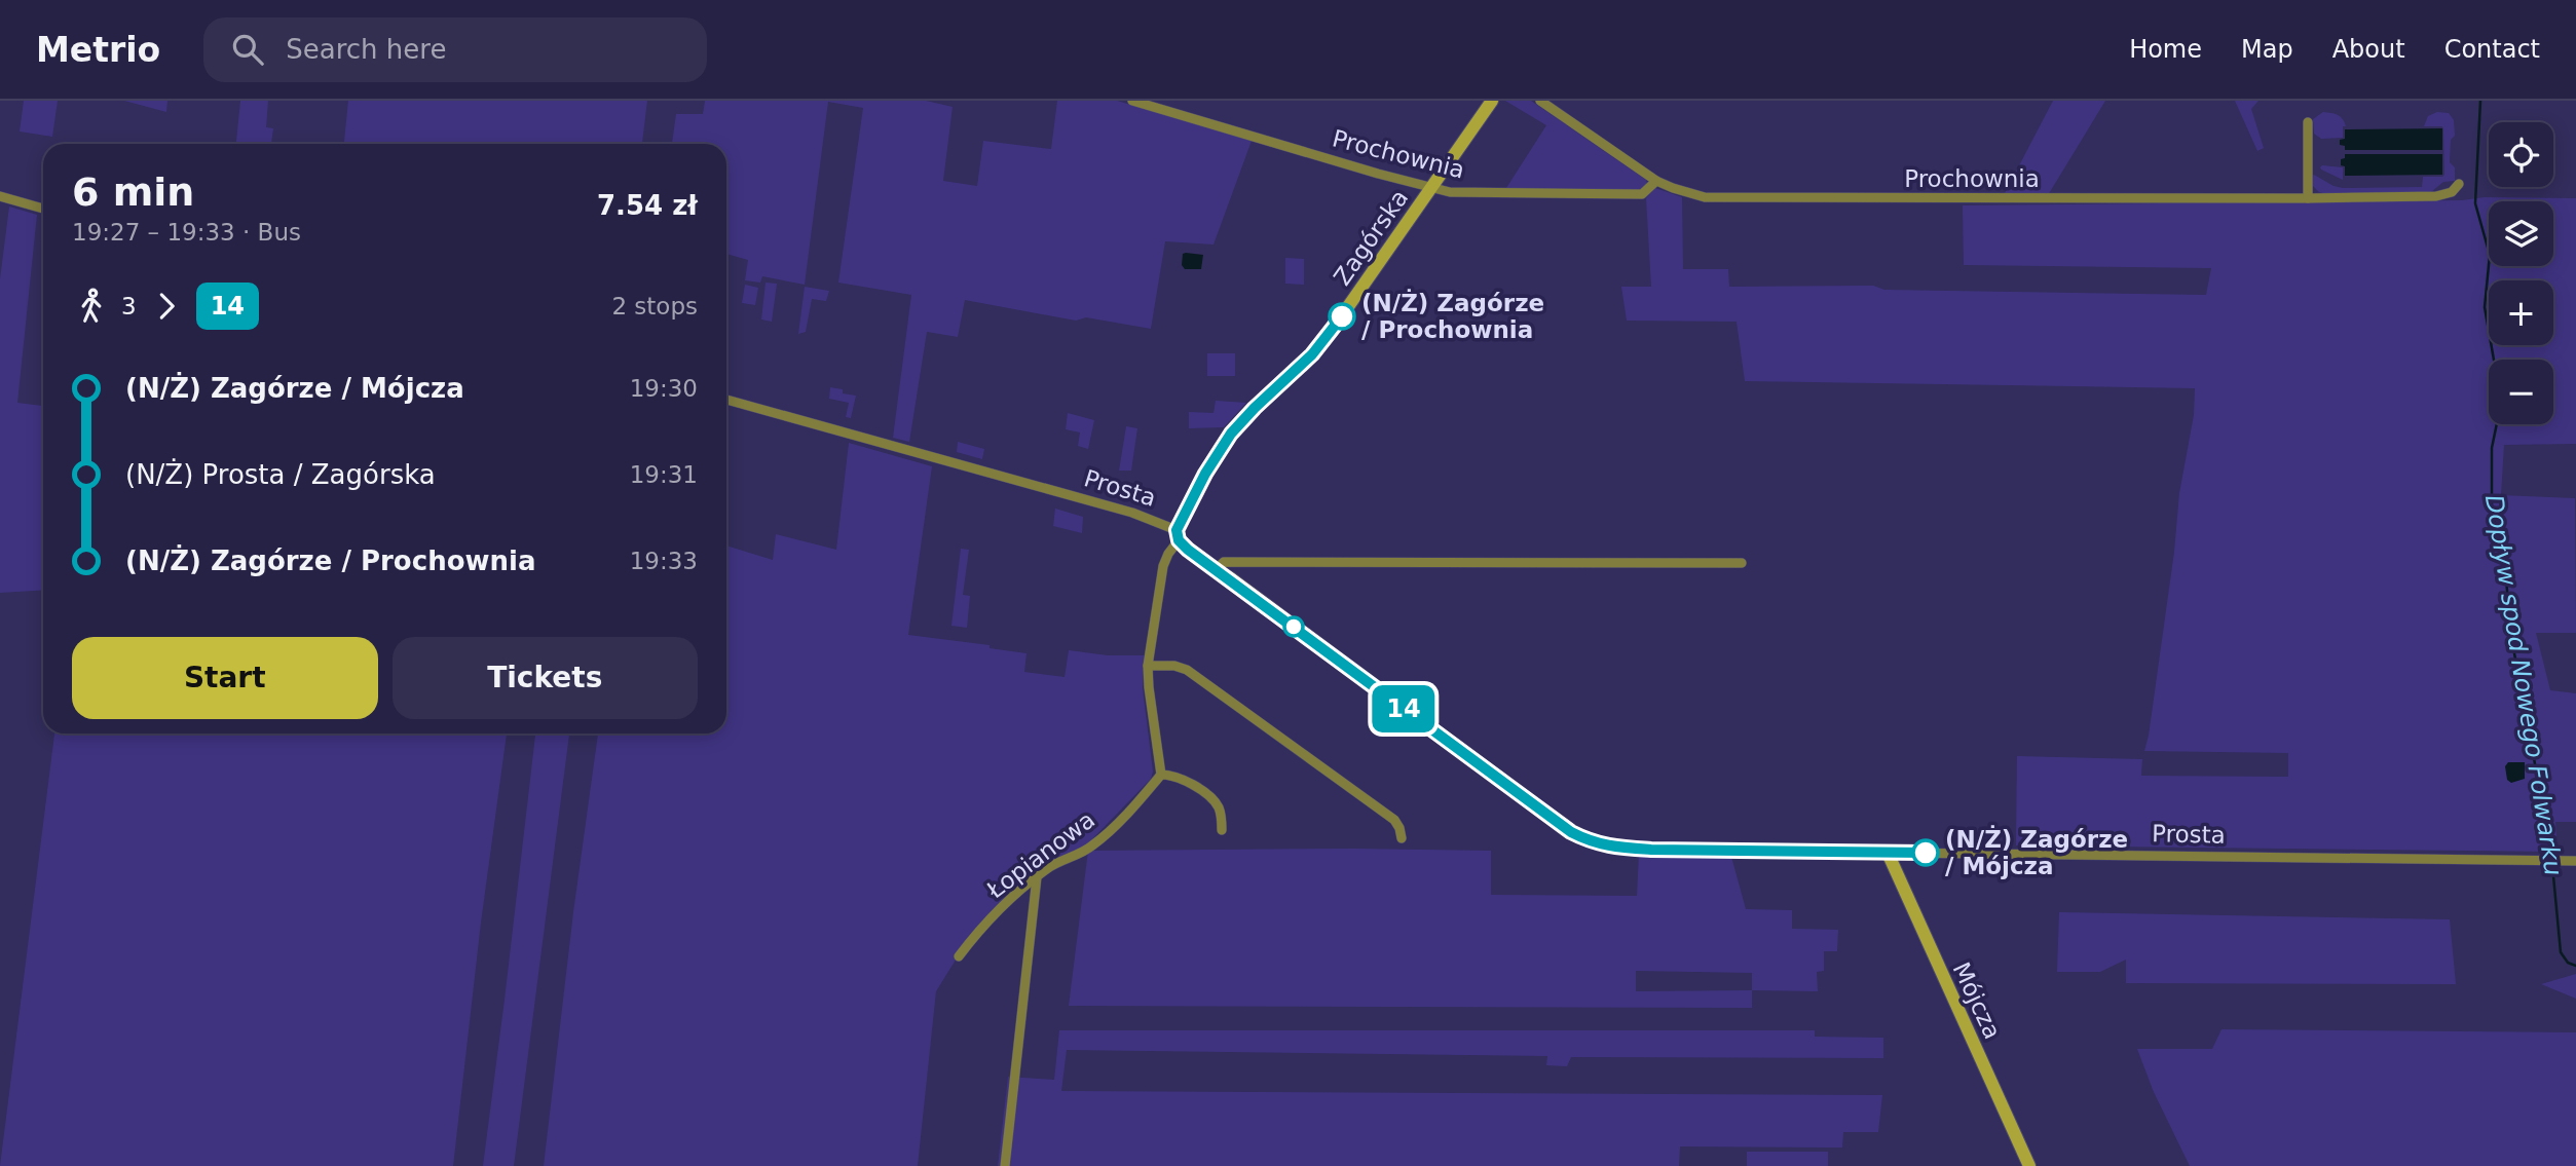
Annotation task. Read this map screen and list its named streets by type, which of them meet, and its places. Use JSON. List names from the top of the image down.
{
  "streets": {
    "street": [
      "Prochownia",
      "Zagórska",
      "Prosta",
      "Łopianowa",
      "Mójcza"
    ]
  },
  "crossings": [
    ["Prochownia", "Zagórska"],
    ["Zagórska", "Prosta"],
    ["Prosta", "Mójcza"]
  ],
  "water": ["Dopływ spod Nowego Folwarku"],
  "places": ["(N/Ż) Zagórze / Prochownia", "(N/Ż) Zagórze / Mójcza"],
  "lines": ["bus line 14"],
  "page": {
    "header": "Metrio",
    "search": "Search here",
    "nav": [
      "Home",
      "Map",
      "About",
      "Contact"
    ],
    "on_map": "14",
    "map_buttons": ["+", "−"],
    "heading": ["6 min", "19:27 – 19:33 · Bus", "7.54 zł"],
    "legs": ["3", "14", "2 stops"],
    "list": [
      {
        "name": "(N/Ż) Zagórze / Mójcza",
        "value": "19:30"
      },
      {
        "name": "(N/Ż) Prosta / Zagórska",
        "value": "19:31"
      },
      {
        "name": "(N/Ż) Zagórze / Prochownia",
        "value": "19:33"
      }
    ],
    "buttons": ["Start", "Tickets"]
  }
}
